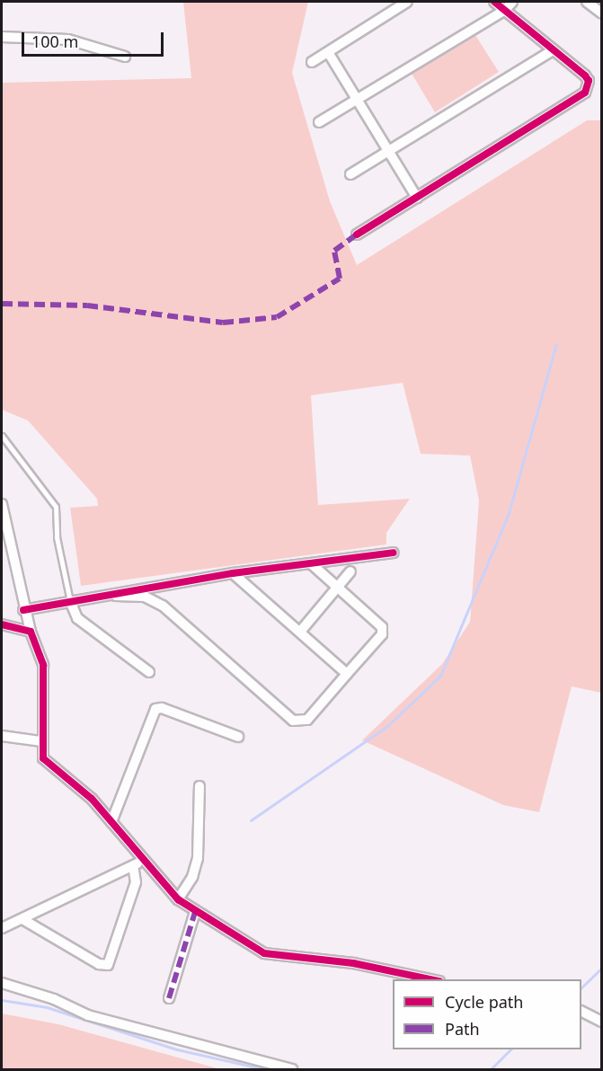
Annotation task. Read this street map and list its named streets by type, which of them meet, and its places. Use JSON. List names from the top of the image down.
{
  "legend": ["Cycle path", "Path"],
  "scale_bar": "100 m"
}
